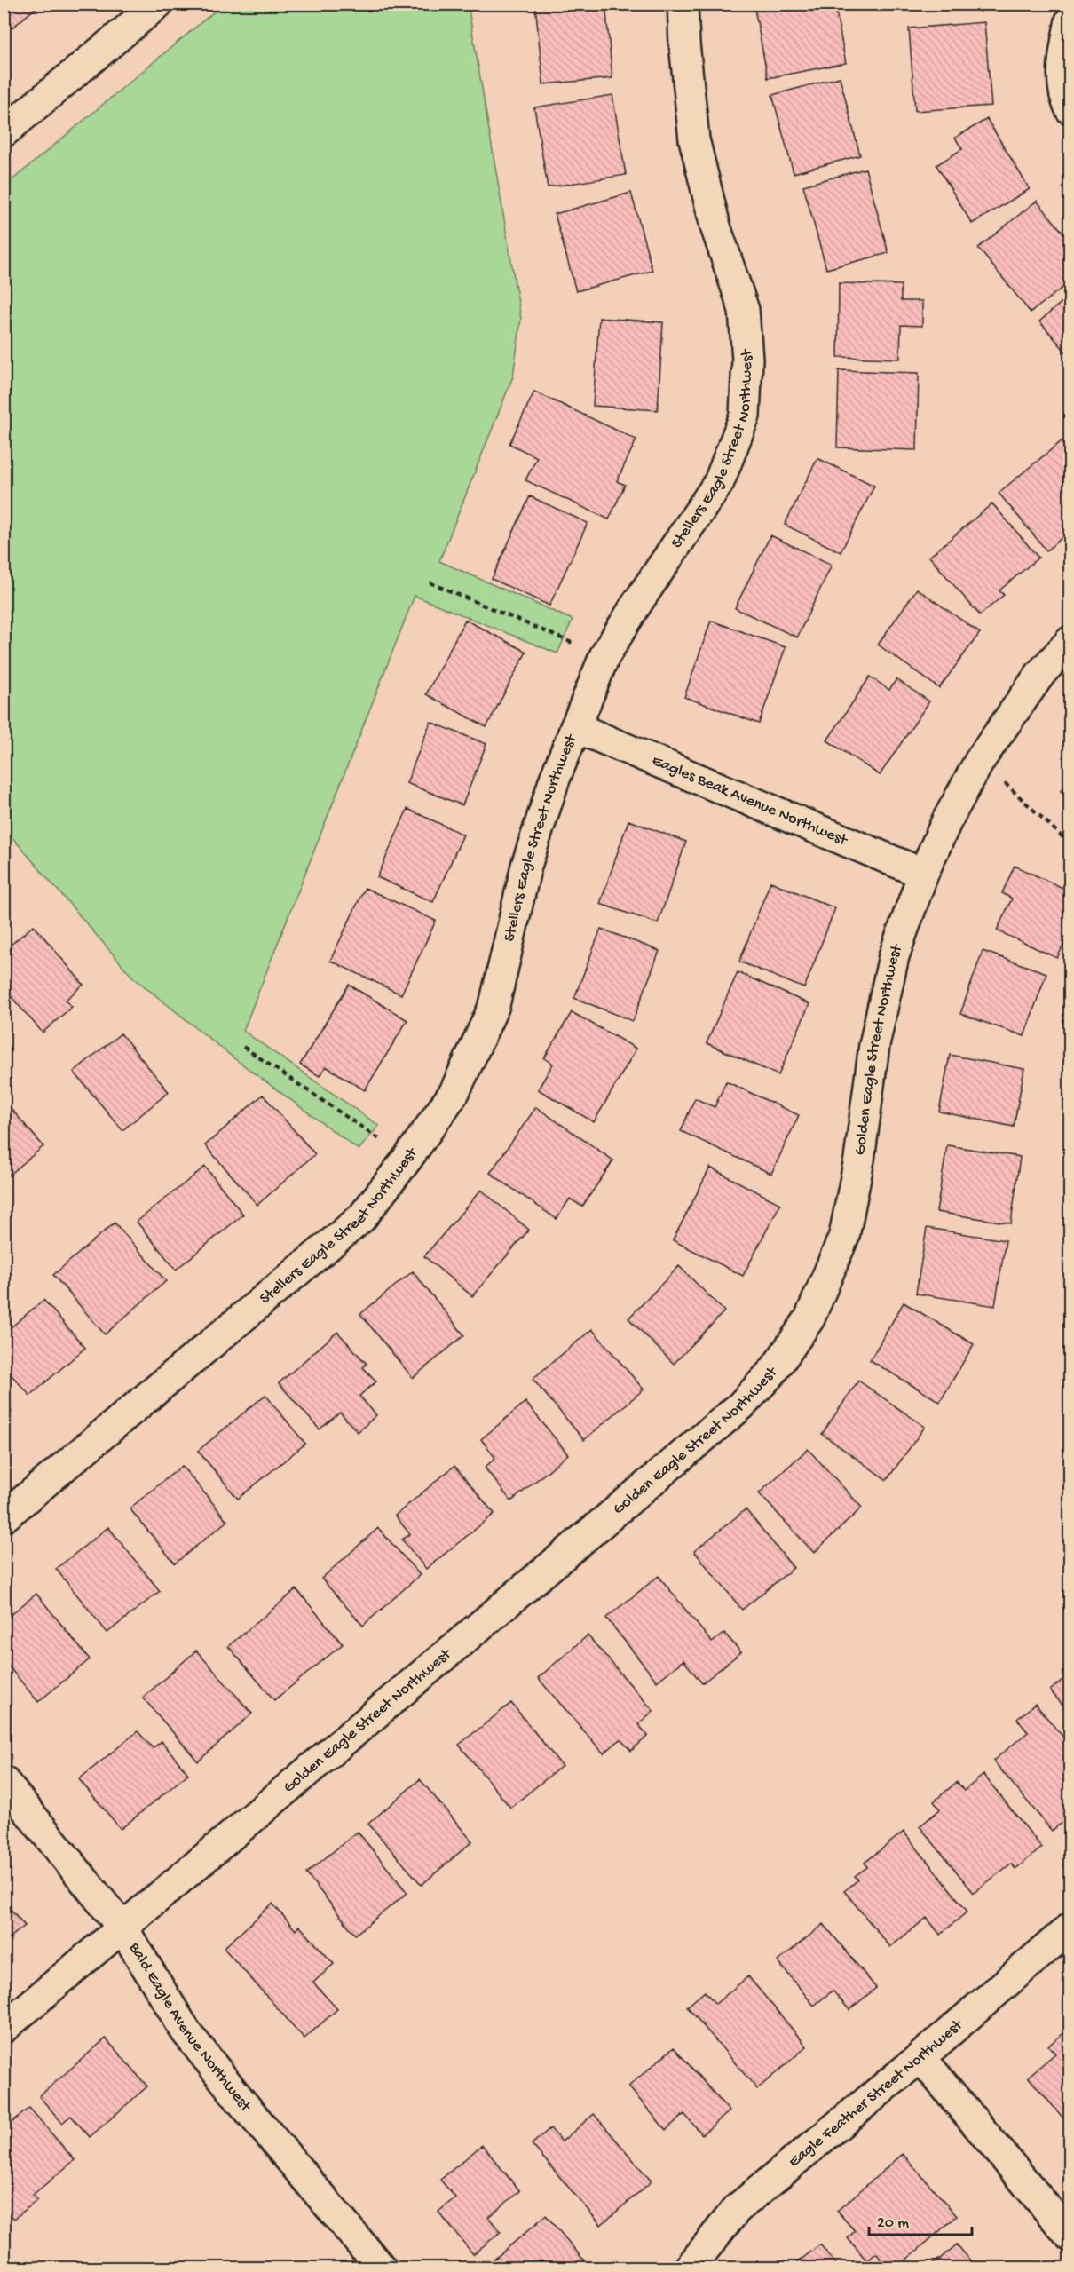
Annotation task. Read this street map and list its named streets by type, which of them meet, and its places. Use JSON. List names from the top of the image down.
{
  "streets": {
    "street": [
      "Stellers Eagle Street Northwest",
      "Eagles Beak Avenue Northwest",
      "Golden Eagle Street Northwest",
      "Bald Eagle Avenue Northwest",
      "Eagle Feather Street Northwest"
    ]
  },
  "crossings": [
    ["Stellers Eagle Street Northwest", "Eagles Beak Avenue Northwest"],
    ["Eagles Beak Avenue Northwest", "Golden Eagle Street Northwest"],
    ["Golden Eagle Street Northwest", "Bald Eagle Avenue Northwest"]
  ],
  "scale_bar": "20 m"
}
